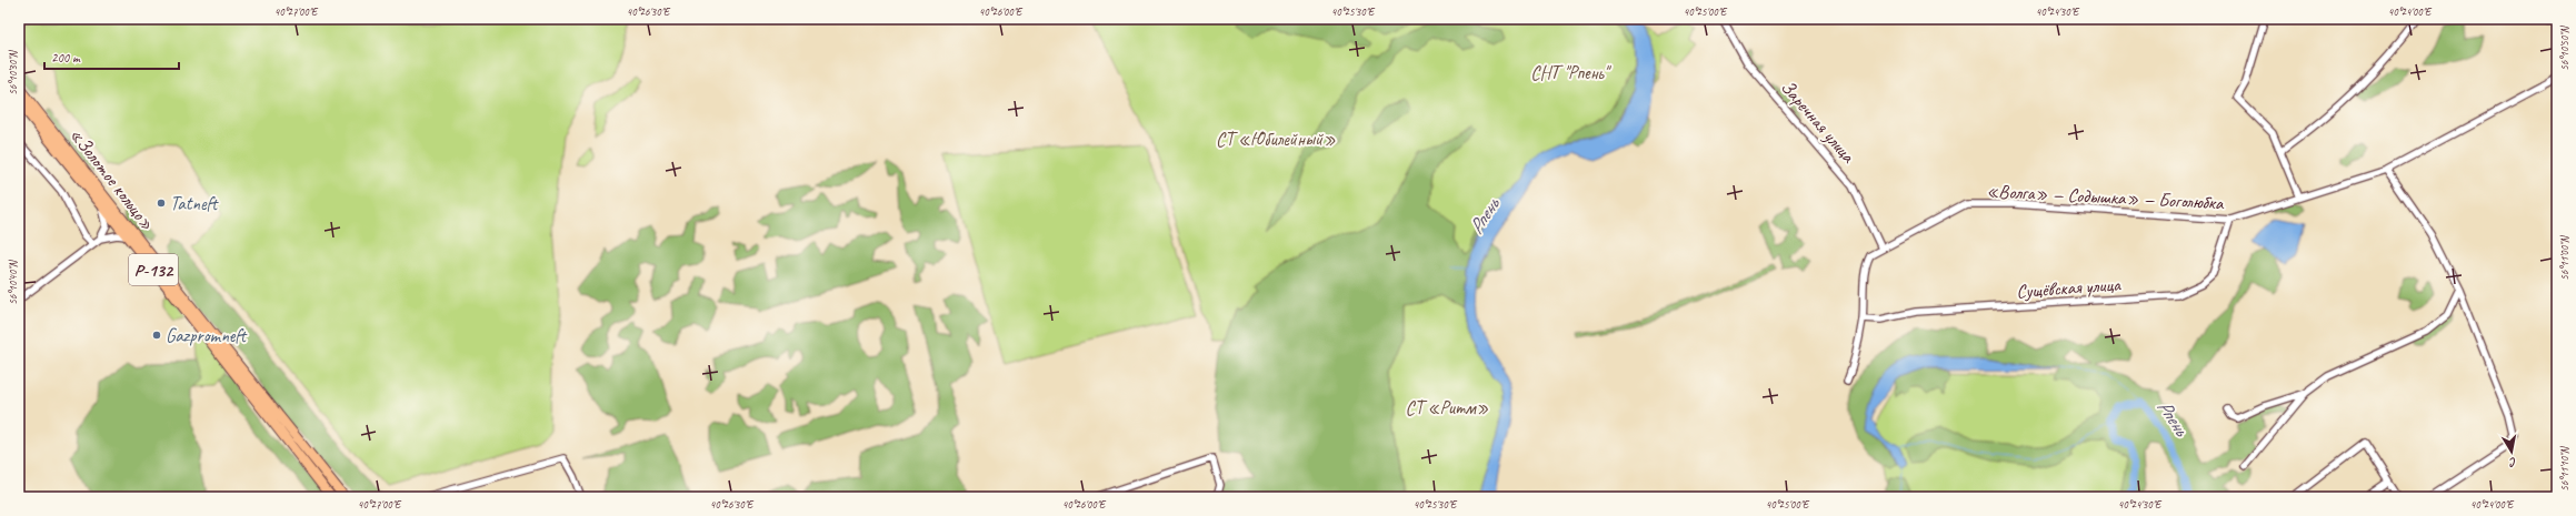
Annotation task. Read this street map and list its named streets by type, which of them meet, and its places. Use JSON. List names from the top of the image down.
{
  "streets": {
    "highway": ["«Золотое кольцо»", "Р-132"],
    "street": ["Заречная улица", "«Волга» — Содышка» — Боголюбка", "Сущёвская улица"]
  },
  "crossings": [
    ["Заречная улица", "«Волга» — Содышка» — Боголюбка"],
    ["«Волга» — Содышка» — Боголюбка", "Сущёвская улица"]
  ],
  "water": ["Рпень"],
  "parks": ["СНТ \"Рпень\"", "СТ «Юбилейный»", "СТ «Ритм»"],
  "places": ["Tatneft", "Gazpromneft"],
  "scale_bar": "200 m",
  "north": "bottom",
  "coordinates": [
    "40°27'00\"E",
    "40°26'30\"E",
    "40°26'00\"E",
    "40°25'30\"E",
    "40°25'00\"E",
    "40°24'30\"E",
    "40°24'00\"E",
    "56°10'50\"N",
    "56°10'30\"N",
    "56°11'00\"N",
    "56°10'40\"N",
    "56°11'10\"N"
  ]
}
